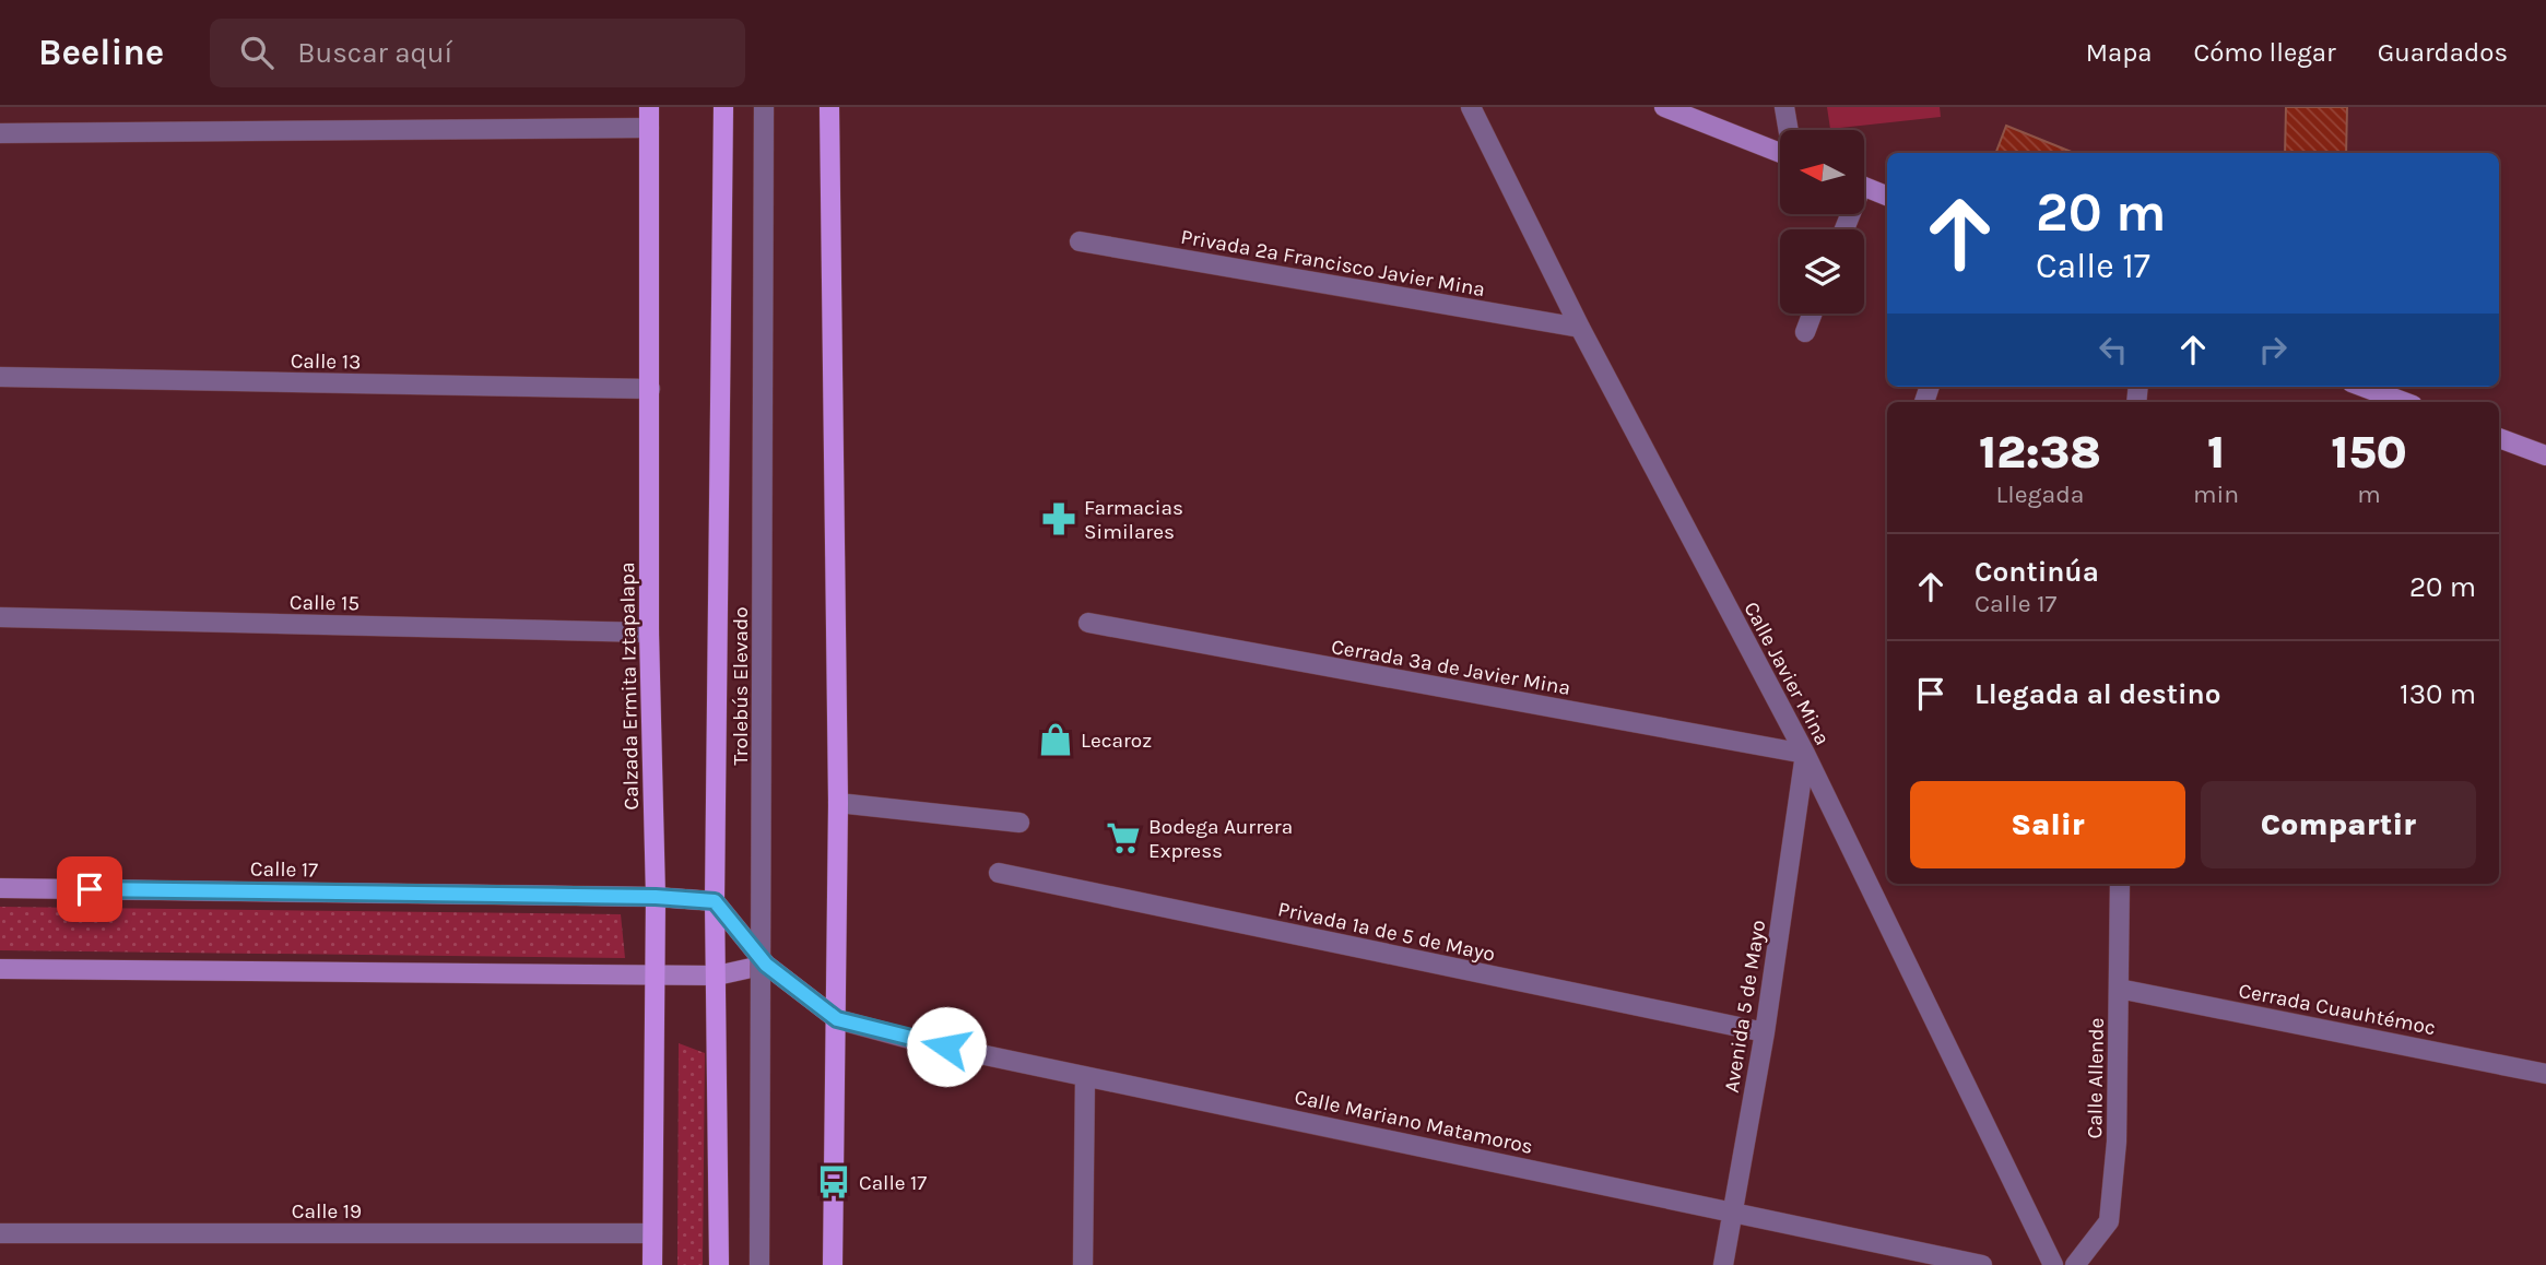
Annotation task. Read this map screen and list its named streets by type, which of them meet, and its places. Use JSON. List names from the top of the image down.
{
  "streets": {
    "main road": ["Calzada Ermita Iztapalapa"],
    "street": [
      "Privada 2ª Francisco Javier Mina",
      "Calle 13",
      "Calle 15",
      "Cerrada 3ª de Javier Mina",
      "Calle Javier Mina",
      "Trolebús Elevado",
      "Calle 17",
      "Privada 1ª de 5 de Mayo",
      "Avenida 5 de Mayo",
      "Cerrada Cuauhtémoc",
      "Calle Allende",
      "Calle Mariano Matamoros",
      "Calle 19"
    ]
  },
  "crossings": [
    ["Privada 2ª Francisco Javier Mina", "Calle Javier Mina"],
    ["Calle 13", "Calzada Ermita Iztapalapa"],
    ["Calle 15", "Calzada Ermita Iztapalapa"],
    ["Cerrada 3ª de Javier Mina", "Calle Javier Mina"],
    ["Cerrada 3ª de Javier Mina", "Avenida 5 de Mayo"],
    ["Calle Javier Mina", "Avenida 5 de Mayo"],
    ["Calzada Ermita Iztapalapa", "Calle 17"],
    ["Calzada Ermita Iztapalapa", "Calle 19"],
    ["Privada 1ª de 5 de Mayo", "Avenida 5 de Mayo"],
    ["Avenida 5 de Mayo", "Calle Mariano Matamoros"],
    ["Cerrada Cuauhtémoc", "Calle Allende"]
  ],
  "places": {
    "pharmacy": ["Farmacias Similares"],
    "shop": ["Lecaroz"],
    "supermarket": ["Bodega Aurrera Express"],
    "bus stop": ["Calle 17"]
  },
  "north": "left",
  "page": {
    "header": "Beeline",
    "search": "Buscar aquí",
    "nav": ["Mapa", "Cómo llegar", "Guardados"],
    "turn": ["20 m", "Calle 17"],
    "eta": [
      "12:38",
      "Llegada",
      "1",
      "min",
      "150",
      "m"
    ],
    "list": [
      {
        "name": "Continúa",
        "note": "Calle 17",
        "value": "20 m"
      },
      {
        "name": "Llegada al destino",
        "value": "130 m"
      }
    ],
    "buttons": ["Salir", "Compartir"]
  }
}
